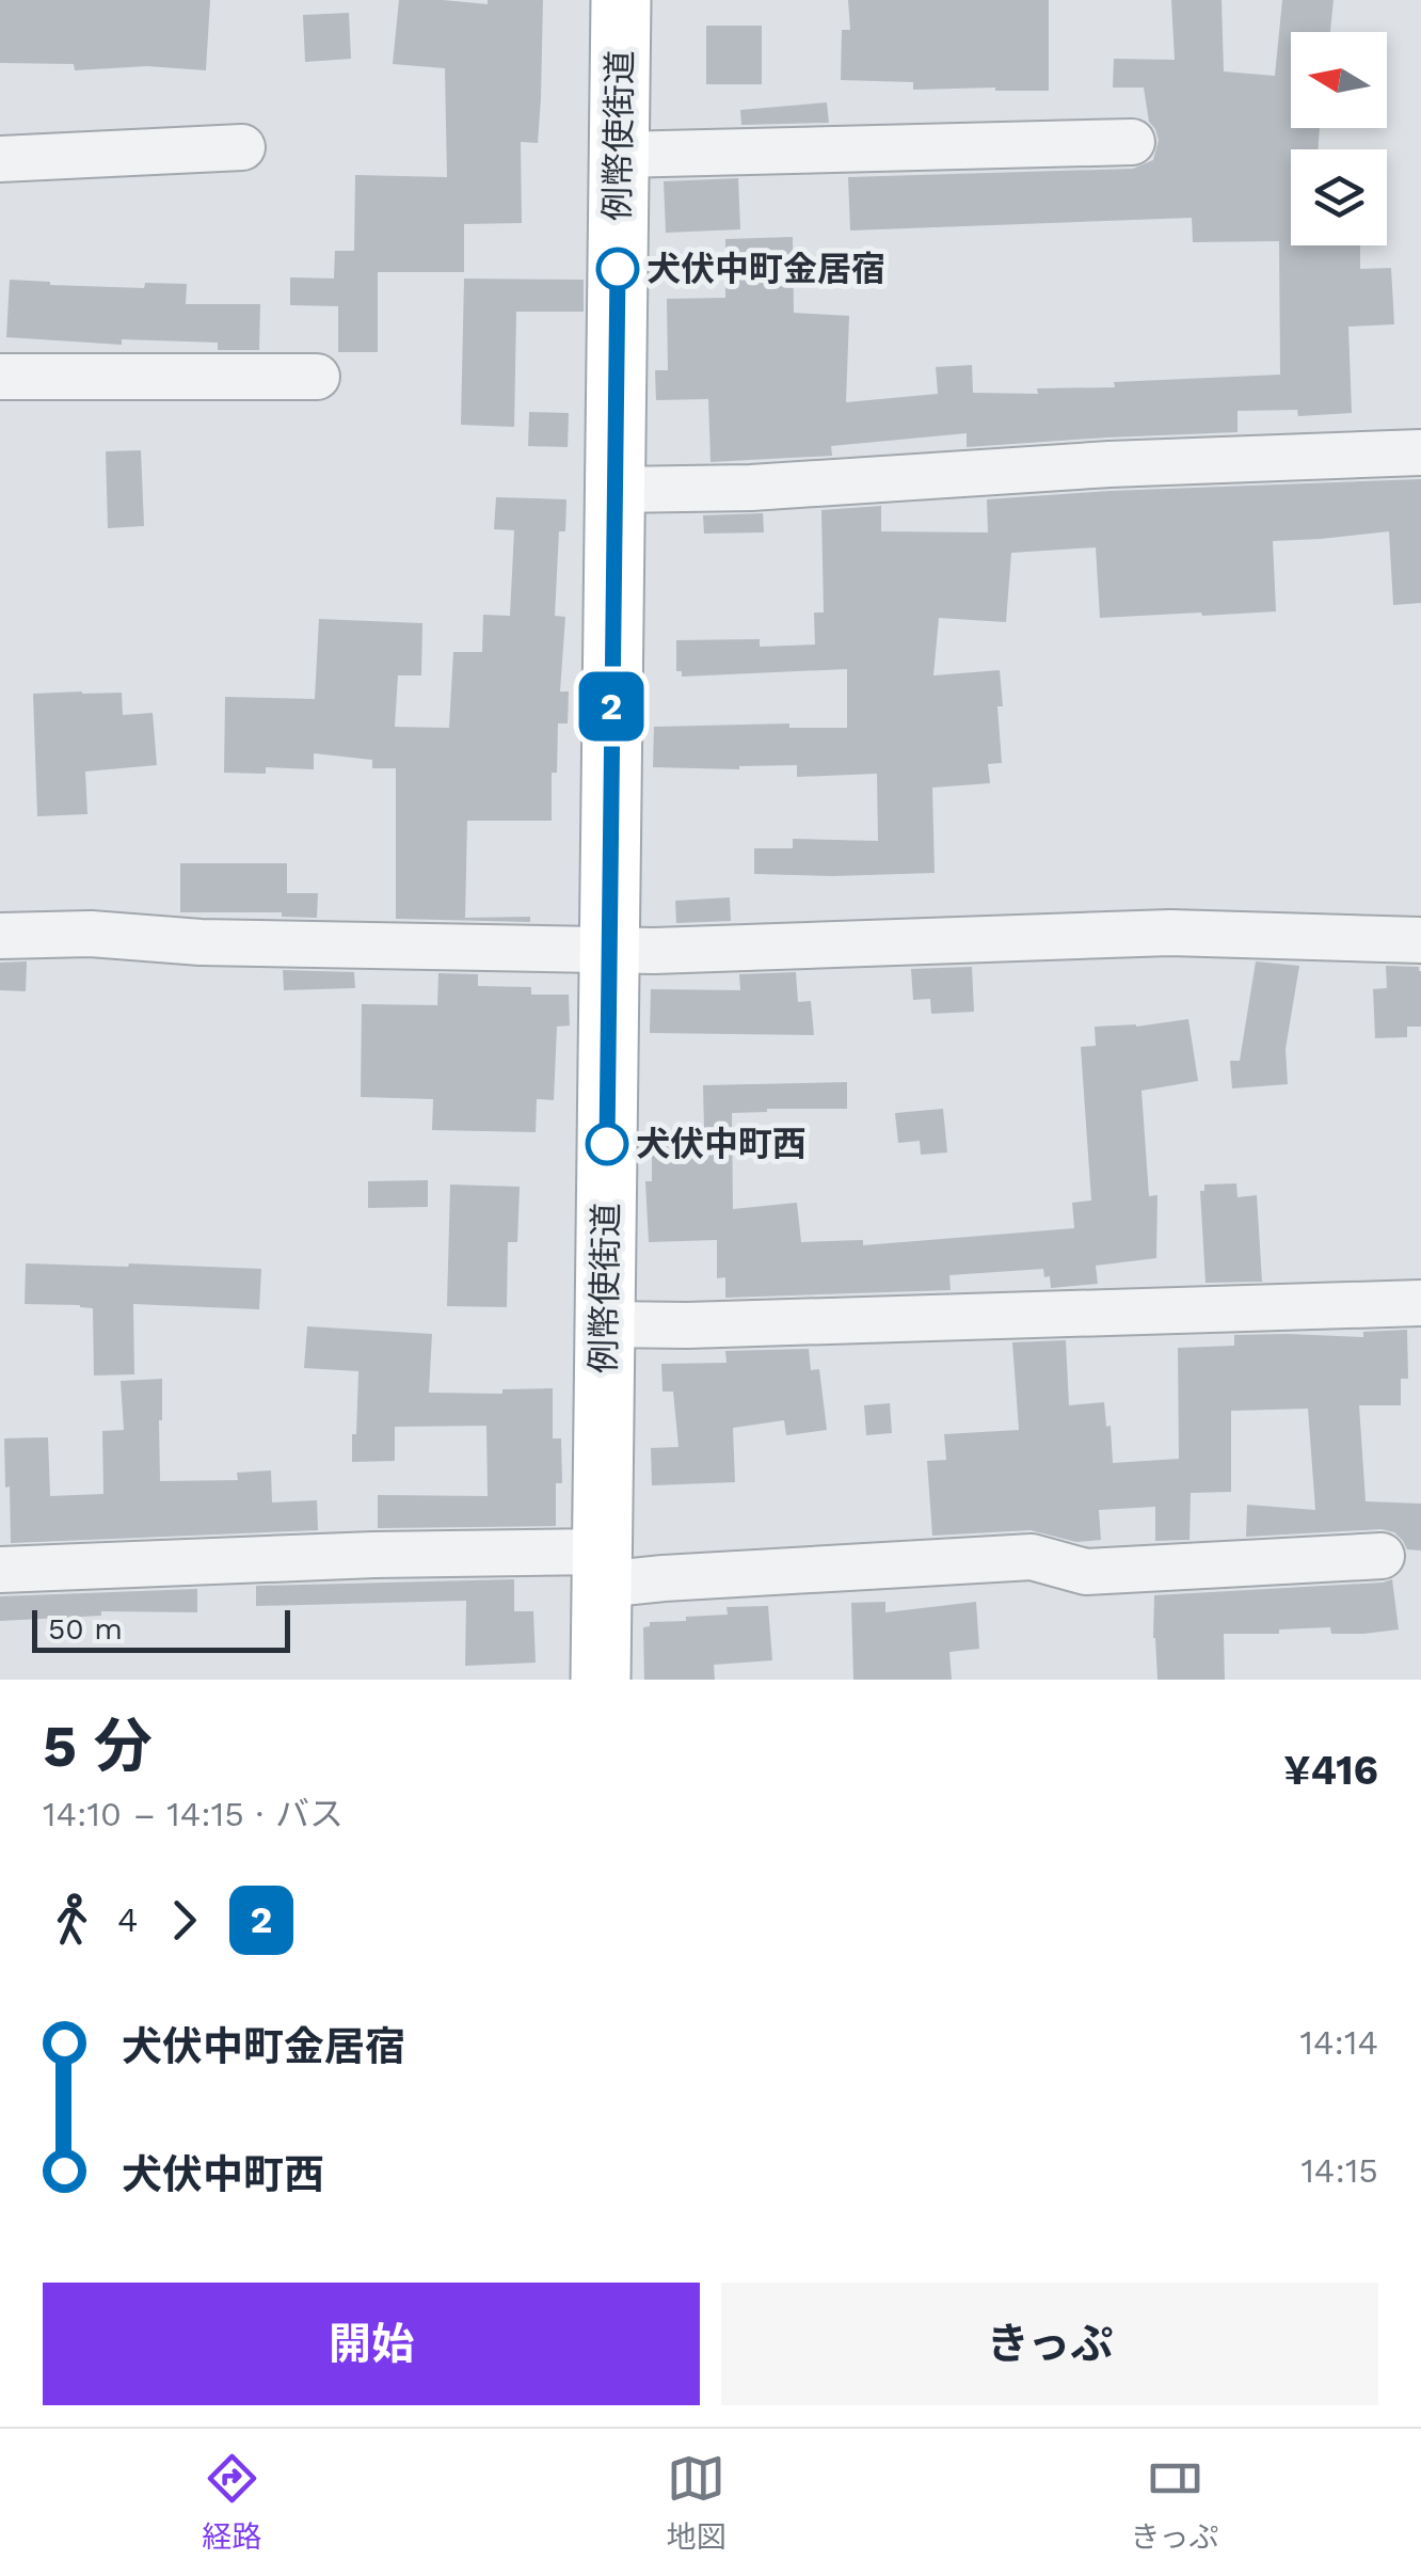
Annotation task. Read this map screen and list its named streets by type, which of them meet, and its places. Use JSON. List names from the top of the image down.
{
  "streets": {
    "main road": ["例幣使街道"]
  },
  "places": ["犬伏中町金居宿", "犬伏中町西"],
  "lines": ["bus line 2"],
  "scale_bar": "50 m",
  "north": "left",
  "page": {
    "on_map": "2",
    "scale": "50 m",
    "heading": ["5 分", "14:10 – 14:15 · バス", "¥416"],
    "legs": ["4", "2"],
    "list": [
      {
        "name": "犬伏中町金居宿",
        "value": "14:14"
      },
      {
        "name": "犬伏中町西",
        "value": "14:15"
      }
    ],
    "buttons": ["開始", "きっぷ"],
    "tabs": ["経路", "地図", "きっぷ"]
  }
}
